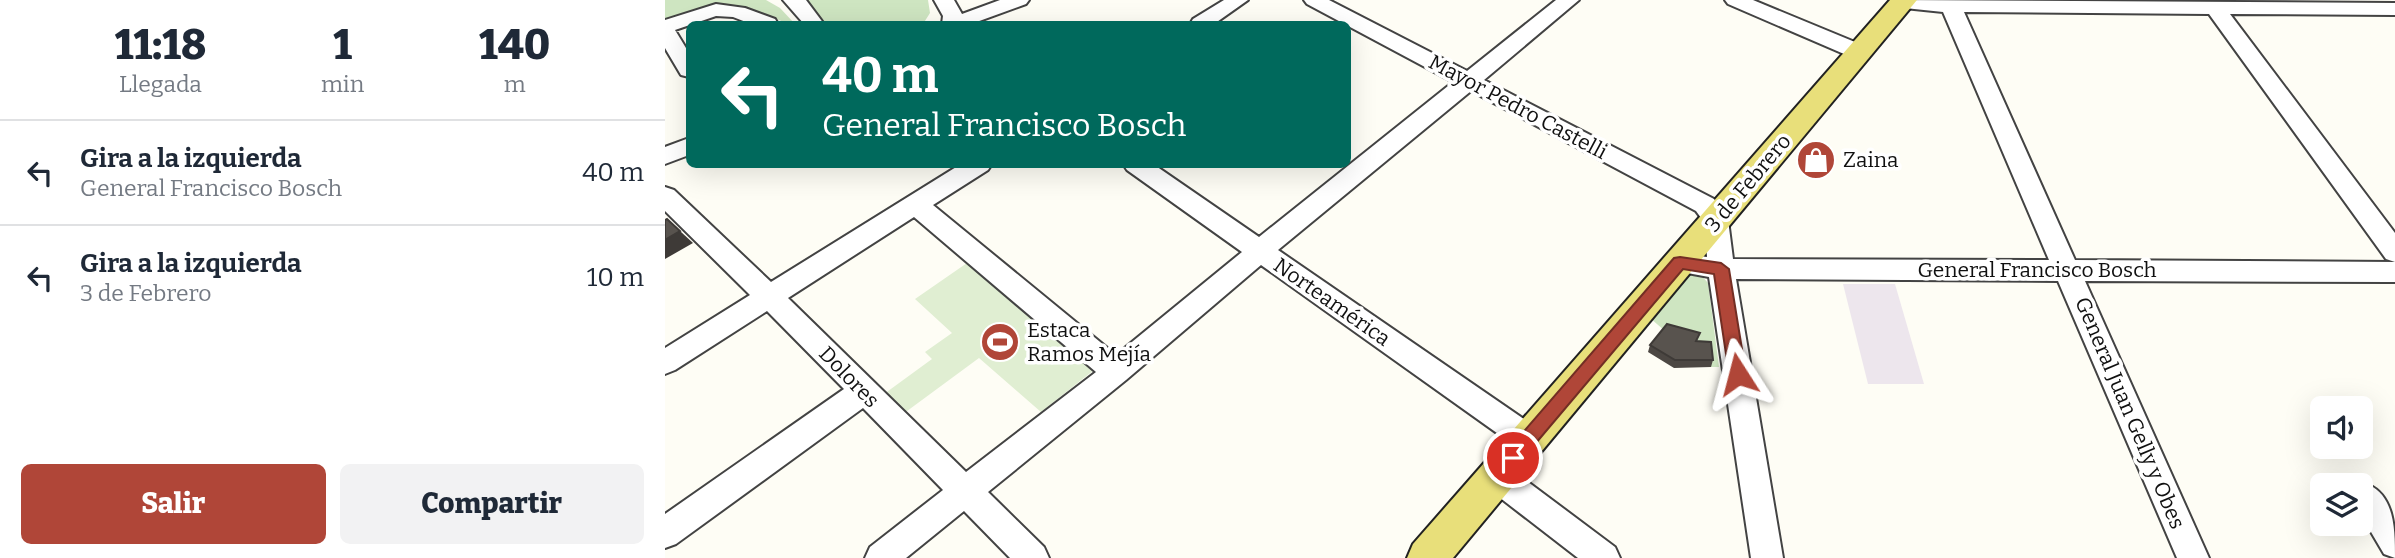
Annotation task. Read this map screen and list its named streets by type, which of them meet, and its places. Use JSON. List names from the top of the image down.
{
  "streets": {
    "main road": ["3 de Febrero"],
    "street": [
      "Mayor Pedro Castelli",
      "General Francisco Bosch",
      "Norteamérica",
      "Dolores",
      "General Juan Gelly y Obes"
    ]
  },
  "crossings": [
    ["Mayor Pedro Castelli", "3 de Febrero"],
    ["3 de Febrero", "General Francisco Bosch"],
    ["3 de Febrero", "Norteamérica"],
    ["General Francisco Bosch", "General Juan Gelly y Obes"]
  ],
  "places": {
    "shop": ["Zaina"],
    "sports": ["Estaca Ramos Mejía"]
  },
  "page": {
    "eta": [
      "11:18",
      "Llegada",
      "1",
      "min",
      "140",
      "m"
    ],
    "turn": ["40 m", "General Francisco Bosch"],
    "list": [
      {
        "name": "Gira a la izquierda",
        "note": "General Francisco Bosch",
        "value": "40 m"
      },
      {
        "name": "Gira a la izquierda",
        "note": "3 de Febrero",
        "value": "10 m"
      }
    ],
    "buttons": ["Salir", "Compartir"]
  }
}
